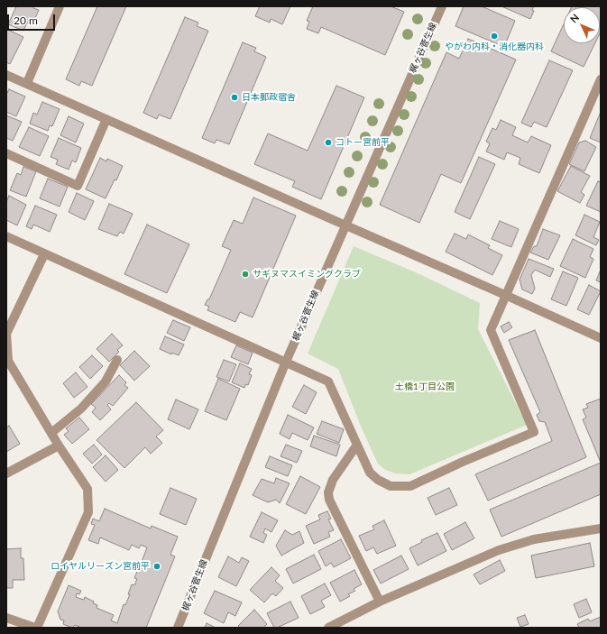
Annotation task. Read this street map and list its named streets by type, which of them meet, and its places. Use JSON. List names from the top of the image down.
{
  "streets": {
    "street": ["梶ヶ谷菅生線"]
  },
  "parks": ["土橋1丁目公園"],
  "places": [
    "やがわ内科・消化器内科",
    "日本郵政宿舎",
    "コトー宮前平",
    "サギヌマスイミングクラブ",
    "ロイヤルリーズン宮前平"
  ],
  "scale_bar": "20 m",
  "north": "top left"
}
